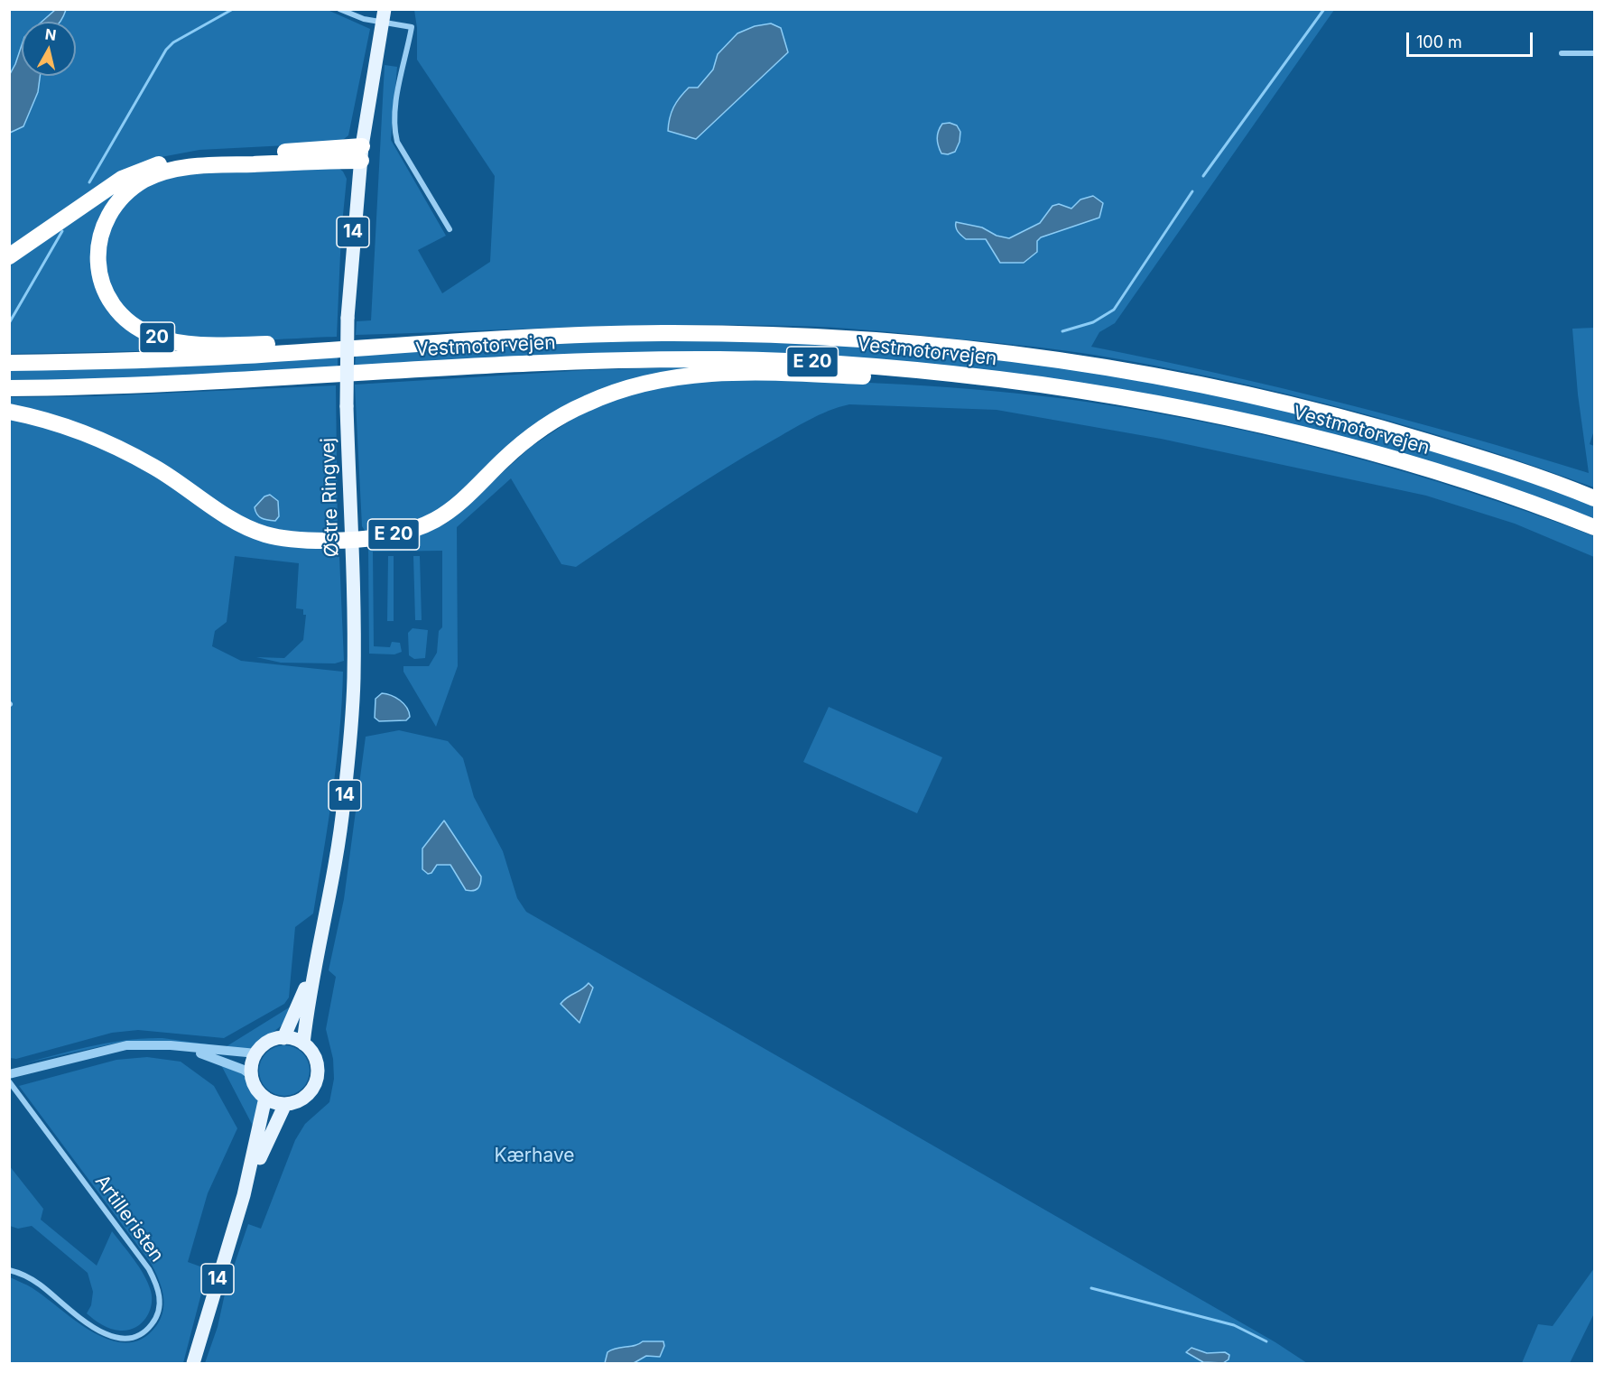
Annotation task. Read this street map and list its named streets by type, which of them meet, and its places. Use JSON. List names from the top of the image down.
{
  "streets": {
    "highway": ["20", "Vestmotorvejen", "E 20"],
    "main road": ["14", "Østre Ringvej"],
    "street": ["Artilleristen"]
  },
  "crossings": [
    ["14", "Østre Ringvej"],
    ["20", "Vestmotorvejen"],
    ["20", "Østre Ringvej"],
    ["Vestmotorvejen", "E 20"],
    ["E 20", "Østre Ringvej"]
  ],
  "parks": ["Kærhave"],
  "scale_bar": "100 m",
  "north": "top"
}
